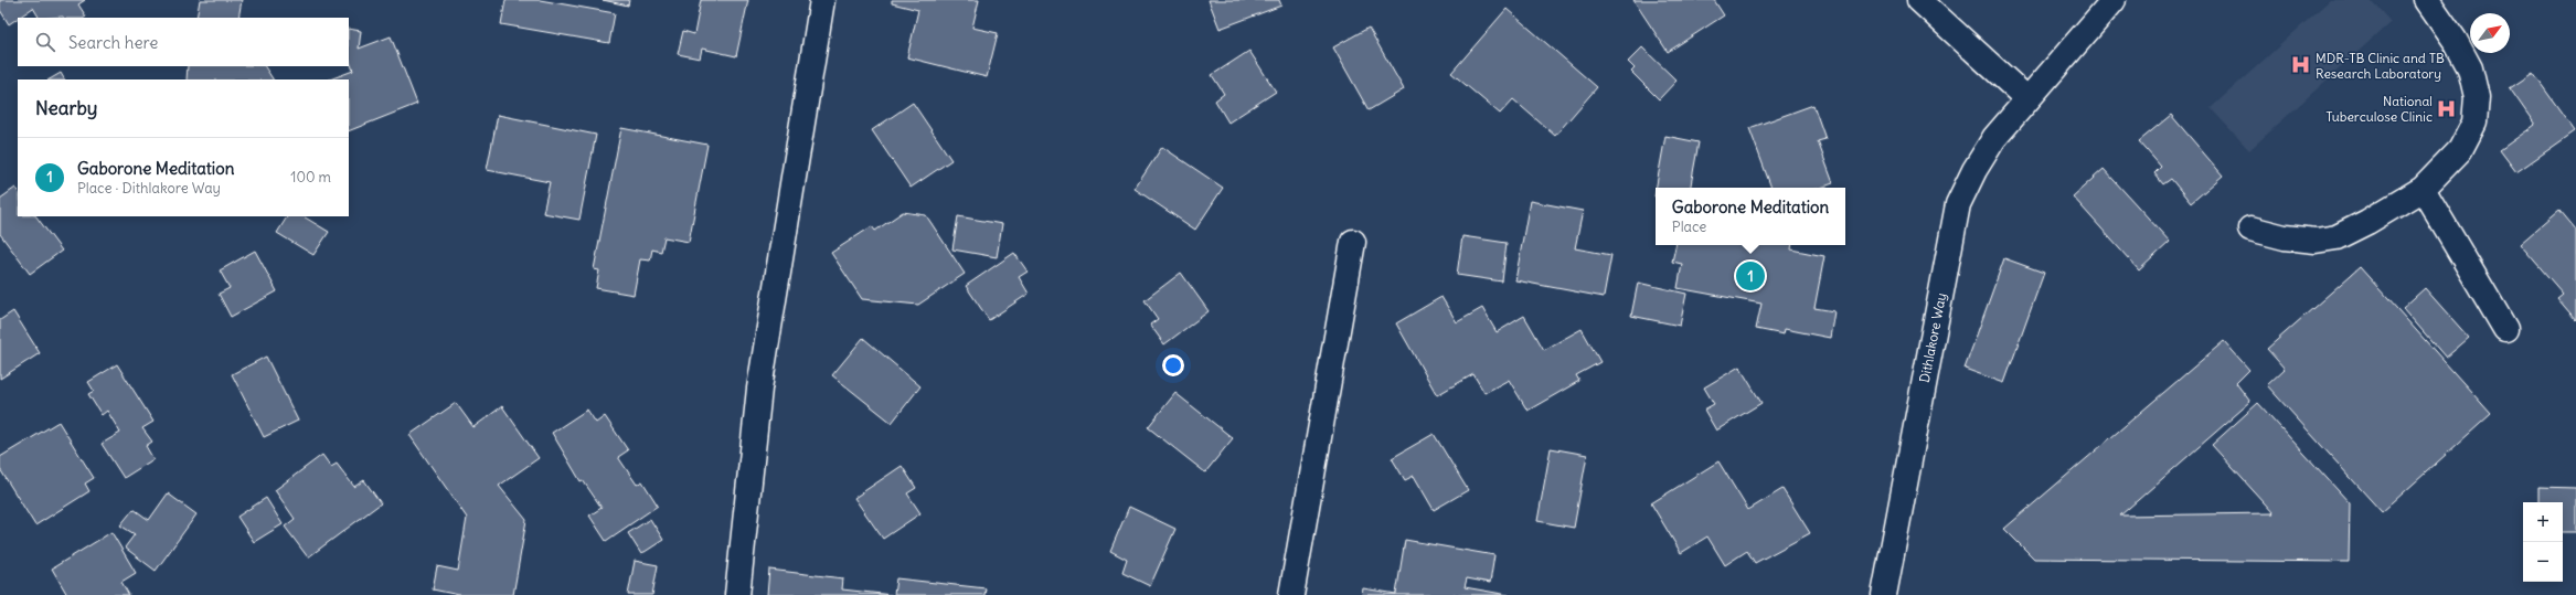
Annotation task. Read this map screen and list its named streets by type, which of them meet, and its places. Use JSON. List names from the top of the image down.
{
  "streets": {
    "street": ["Dithlakore Way"]
  },
  "places": {
    "hospital": ["MDR-TB Clinic and TB Research Laboratory", "National Tuberculose Clinic"]
  },
  "north": "top right",
  "page": {
    "search": "Search here",
    "heading": "Nearby",
    "list": [
      {
        "mark": "1",
        "name": "Gaborone Meditation",
        "note": "Place · Dithlakore Way",
        "value": "100 m"
      }
    ],
    "popup": ["Gaborone Meditation", "Place"],
    "pins": "1",
    "map_buttons": ["+", "−"]
  }
}
